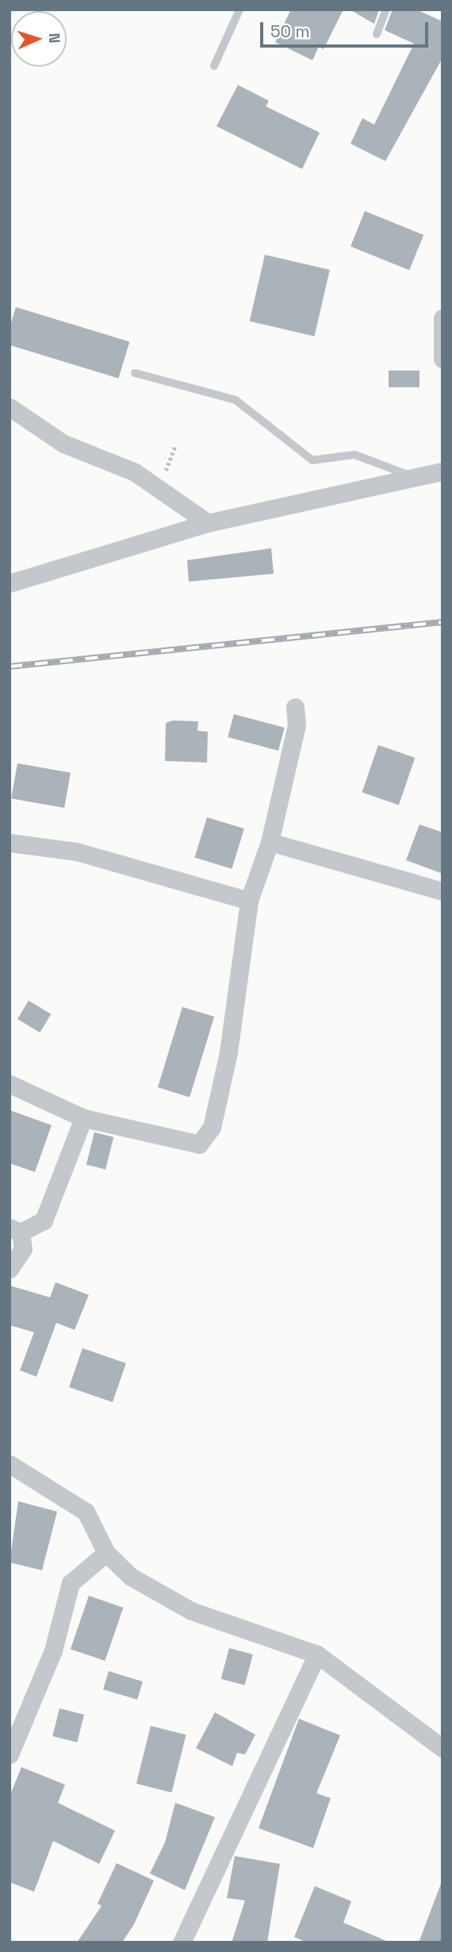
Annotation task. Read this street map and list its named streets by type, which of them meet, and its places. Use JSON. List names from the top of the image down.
{
  "scale_bar": "50 m",
  "north": "right"
}
